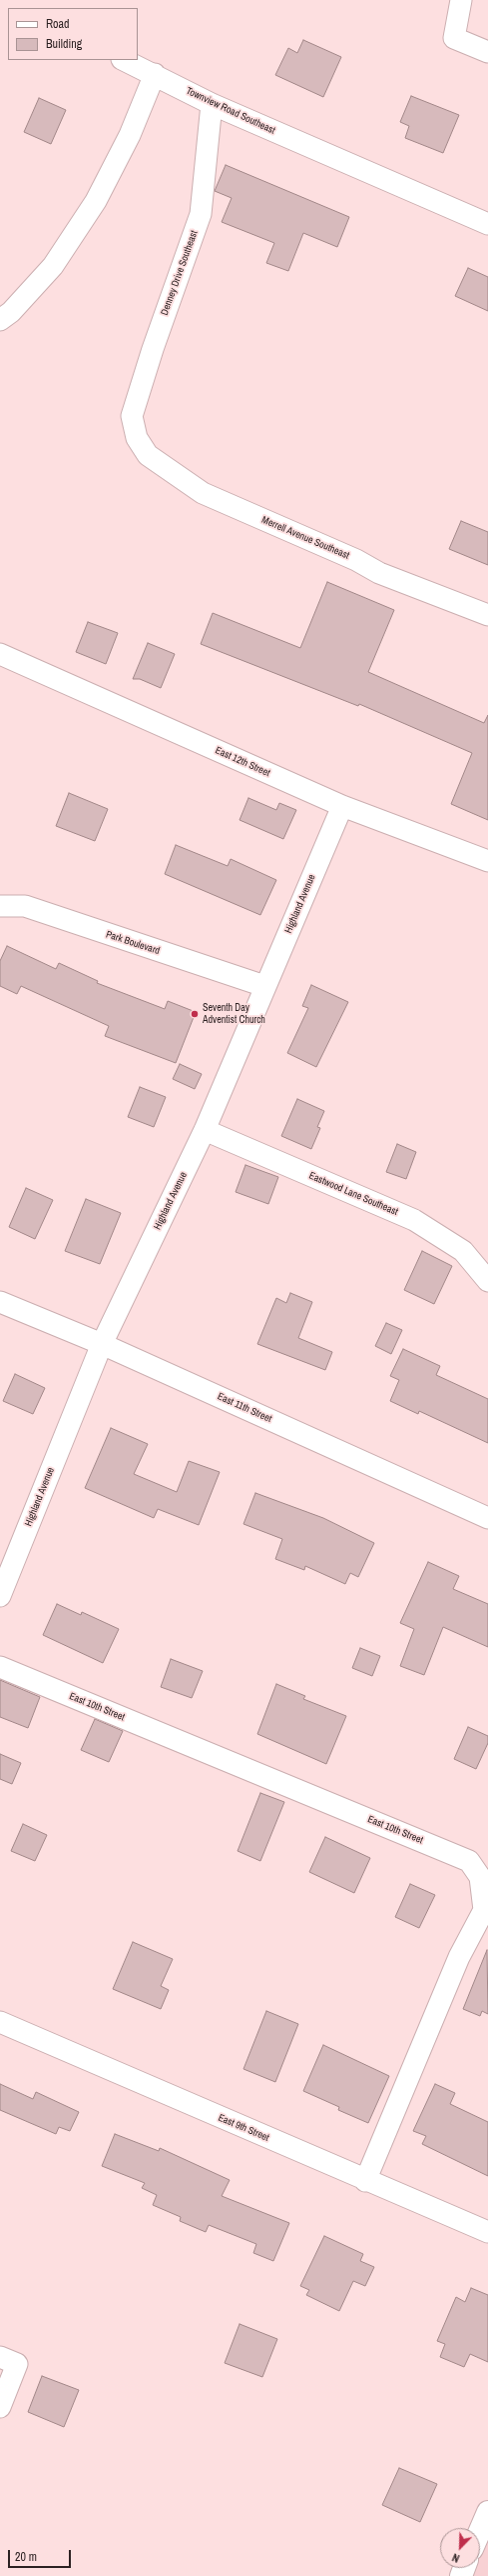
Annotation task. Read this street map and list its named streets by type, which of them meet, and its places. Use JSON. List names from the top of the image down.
{
  "streets": {
    "street": [
      "Townview Road Southeast",
      "Denney Drive Southeast",
      "Merrell Avenue Southeast",
      "East 12th Street",
      "Highland Avenue",
      "Park Boulevard",
      "Eastwood Lane Southeast",
      "East 11th Street",
      "East 10th Street",
      "East 9th Street"
    ]
  },
  "crossings": [
    ["Townview Road Southeast", "Denney Drive Southeast"],
    ["Denney Drive Southeast", "Merrell Avenue Southeast"],
    ["East 12th Street", "Highland Avenue"],
    ["Highland Avenue", "Park Boulevard"],
    ["Highland Avenue", "Eastwood Lane Southeast"],
    ["Highland Avenue", "East 11th Street"],
    ["East 10th Street", "East 9th Street"]
  ],
  "places": ["Seventh Day Adventist Church"],
  "legend": ["Road", "Building"],
  "scale_bar": "20 m",
  "north": "bottom left"
}
